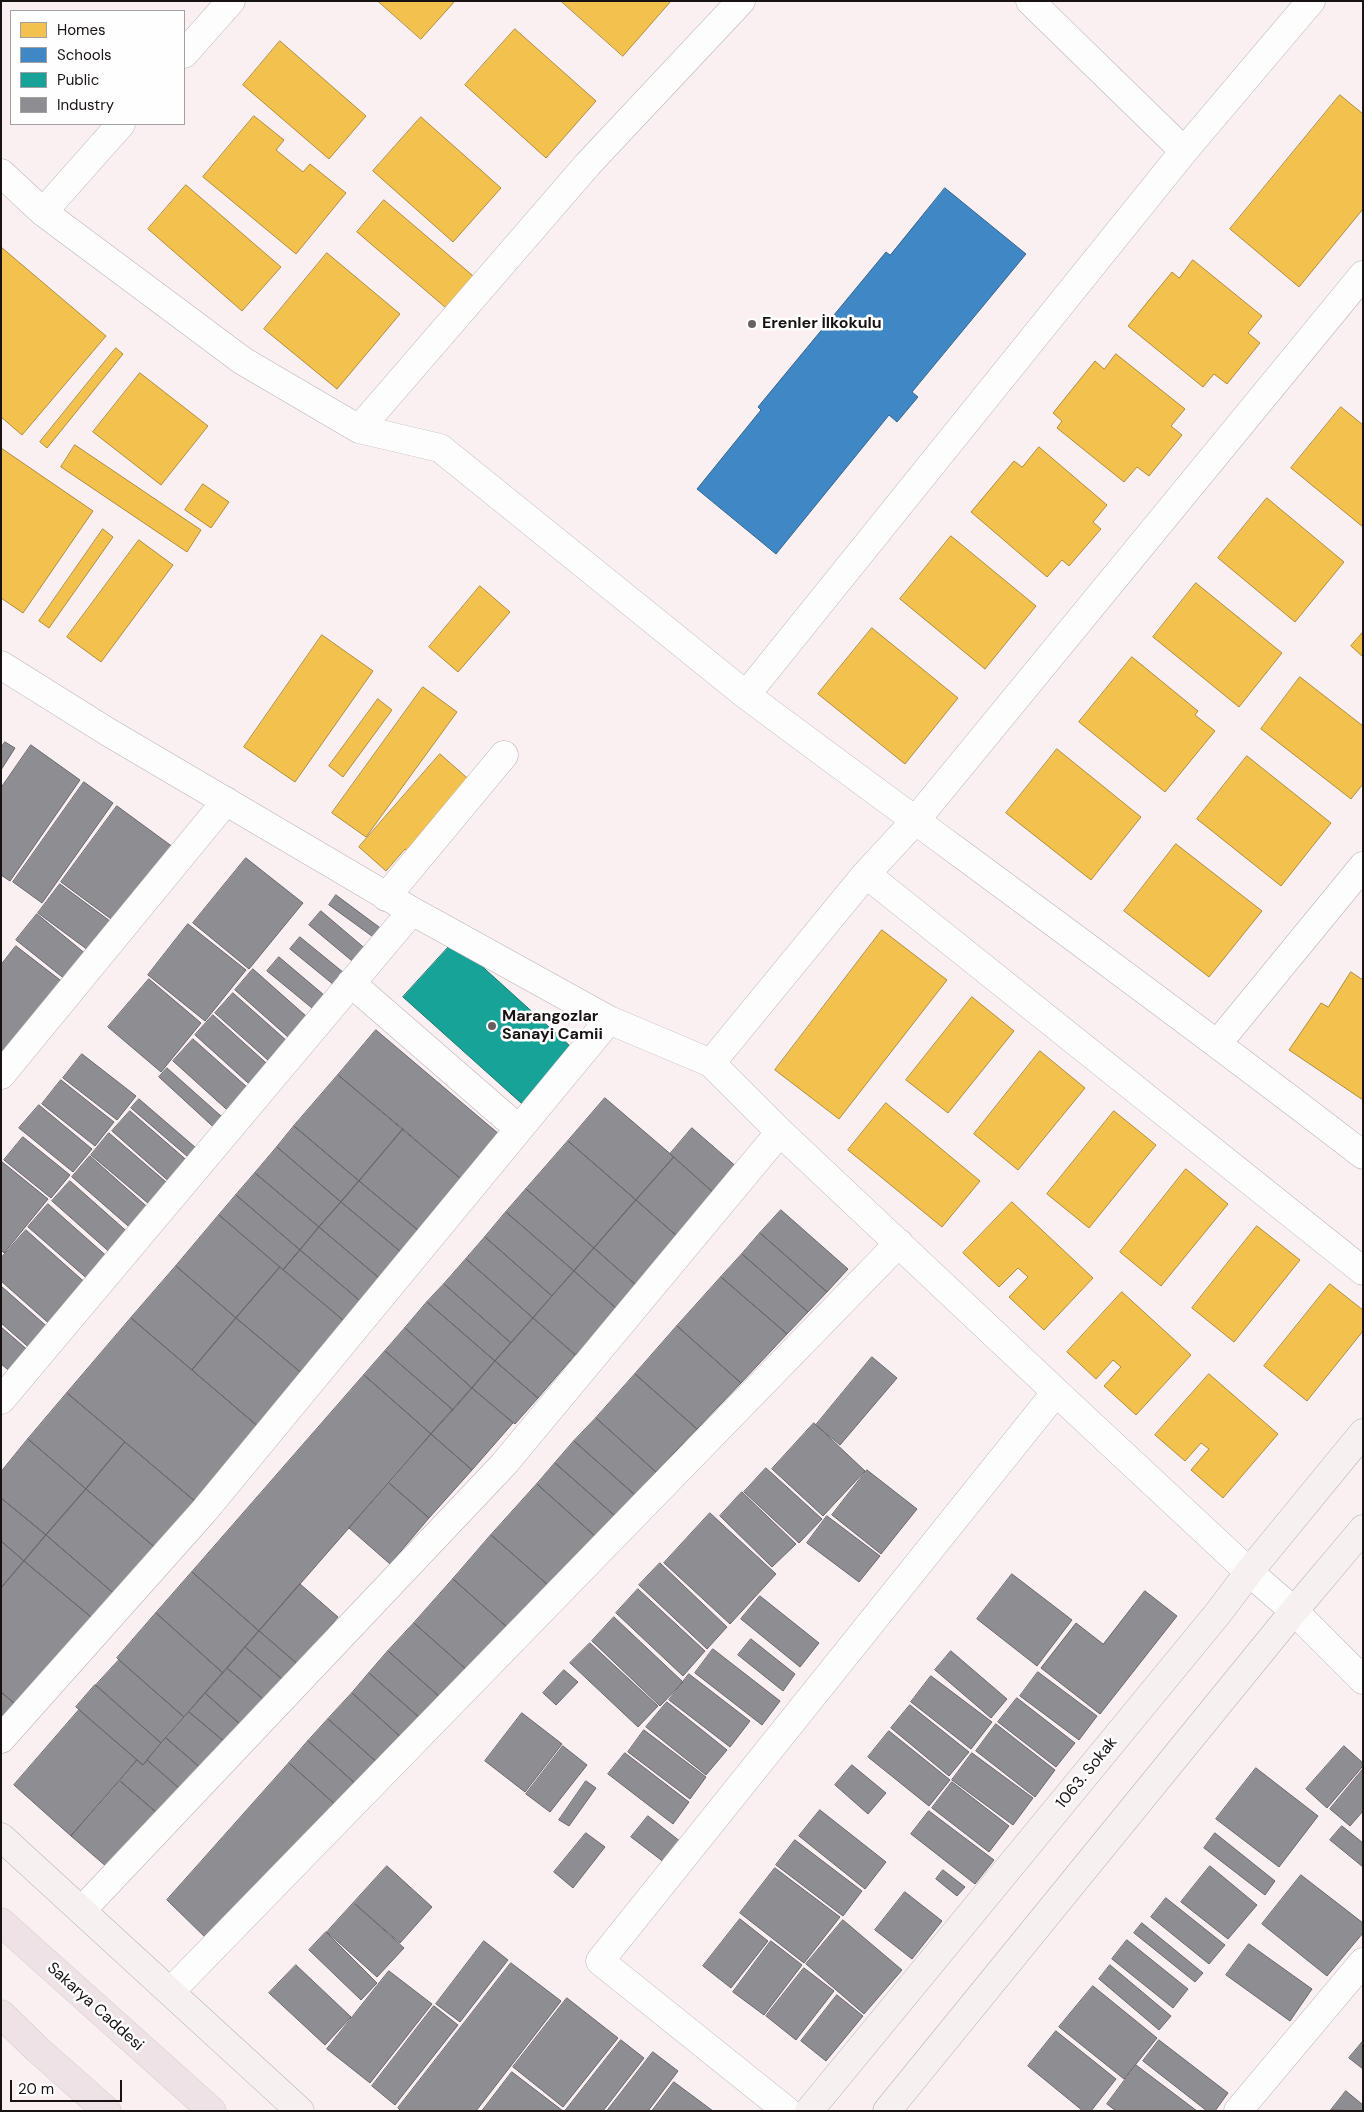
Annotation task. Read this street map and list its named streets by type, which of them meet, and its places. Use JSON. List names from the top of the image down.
{
  "streets": {
    "main road": ["1063. Sokak", "Sakarya Caddesi"]
  },
  "places": ["Erenler İlkokulu", "Marangozlar Sanayi Camii"],
  "legend": [
    "Homes",
    "Schools",
    "Public",
    "Industry"
  ],
  "scale_bar": "20 m"
}
